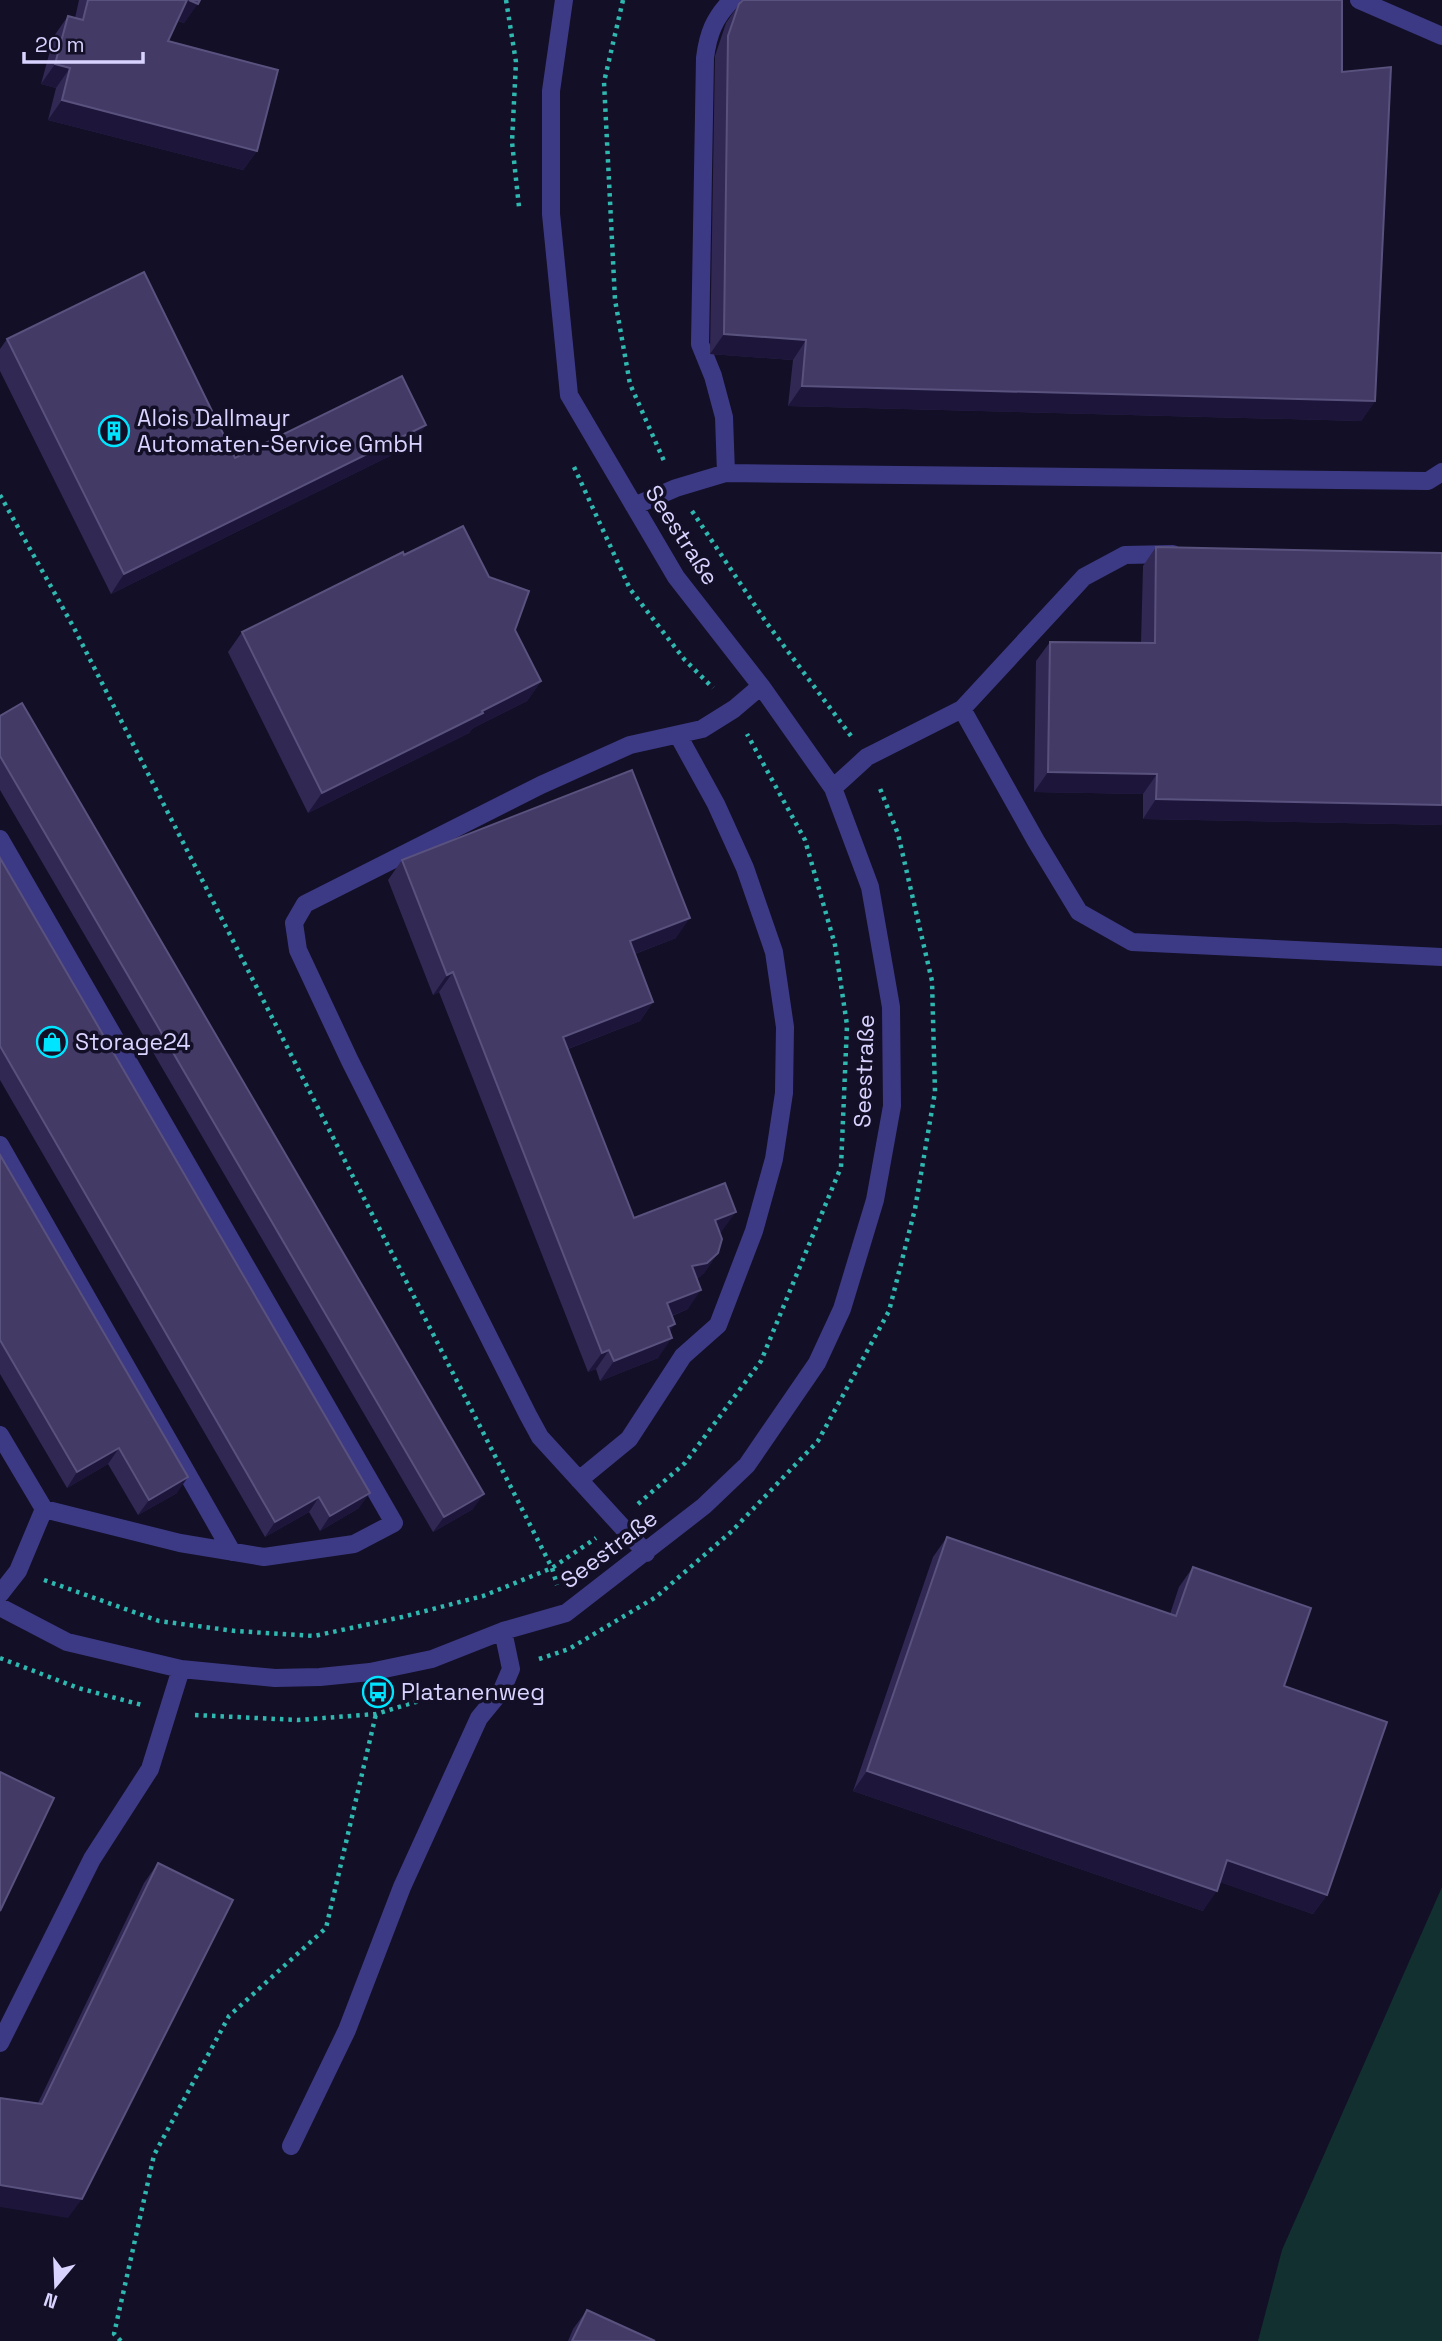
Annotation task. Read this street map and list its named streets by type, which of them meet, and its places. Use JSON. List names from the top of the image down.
{
  "streets": {
    "street": ["Seestraße"]
  },
  "places": {
    "building": ["Alois Dallmayr Automaten-Service GmbH"],
    "shop": ["Storage24"],
    "bus stop": ["Platanenweg"]
  },
  "scale_bar": "20 m",
  "north": "bottom"
}
